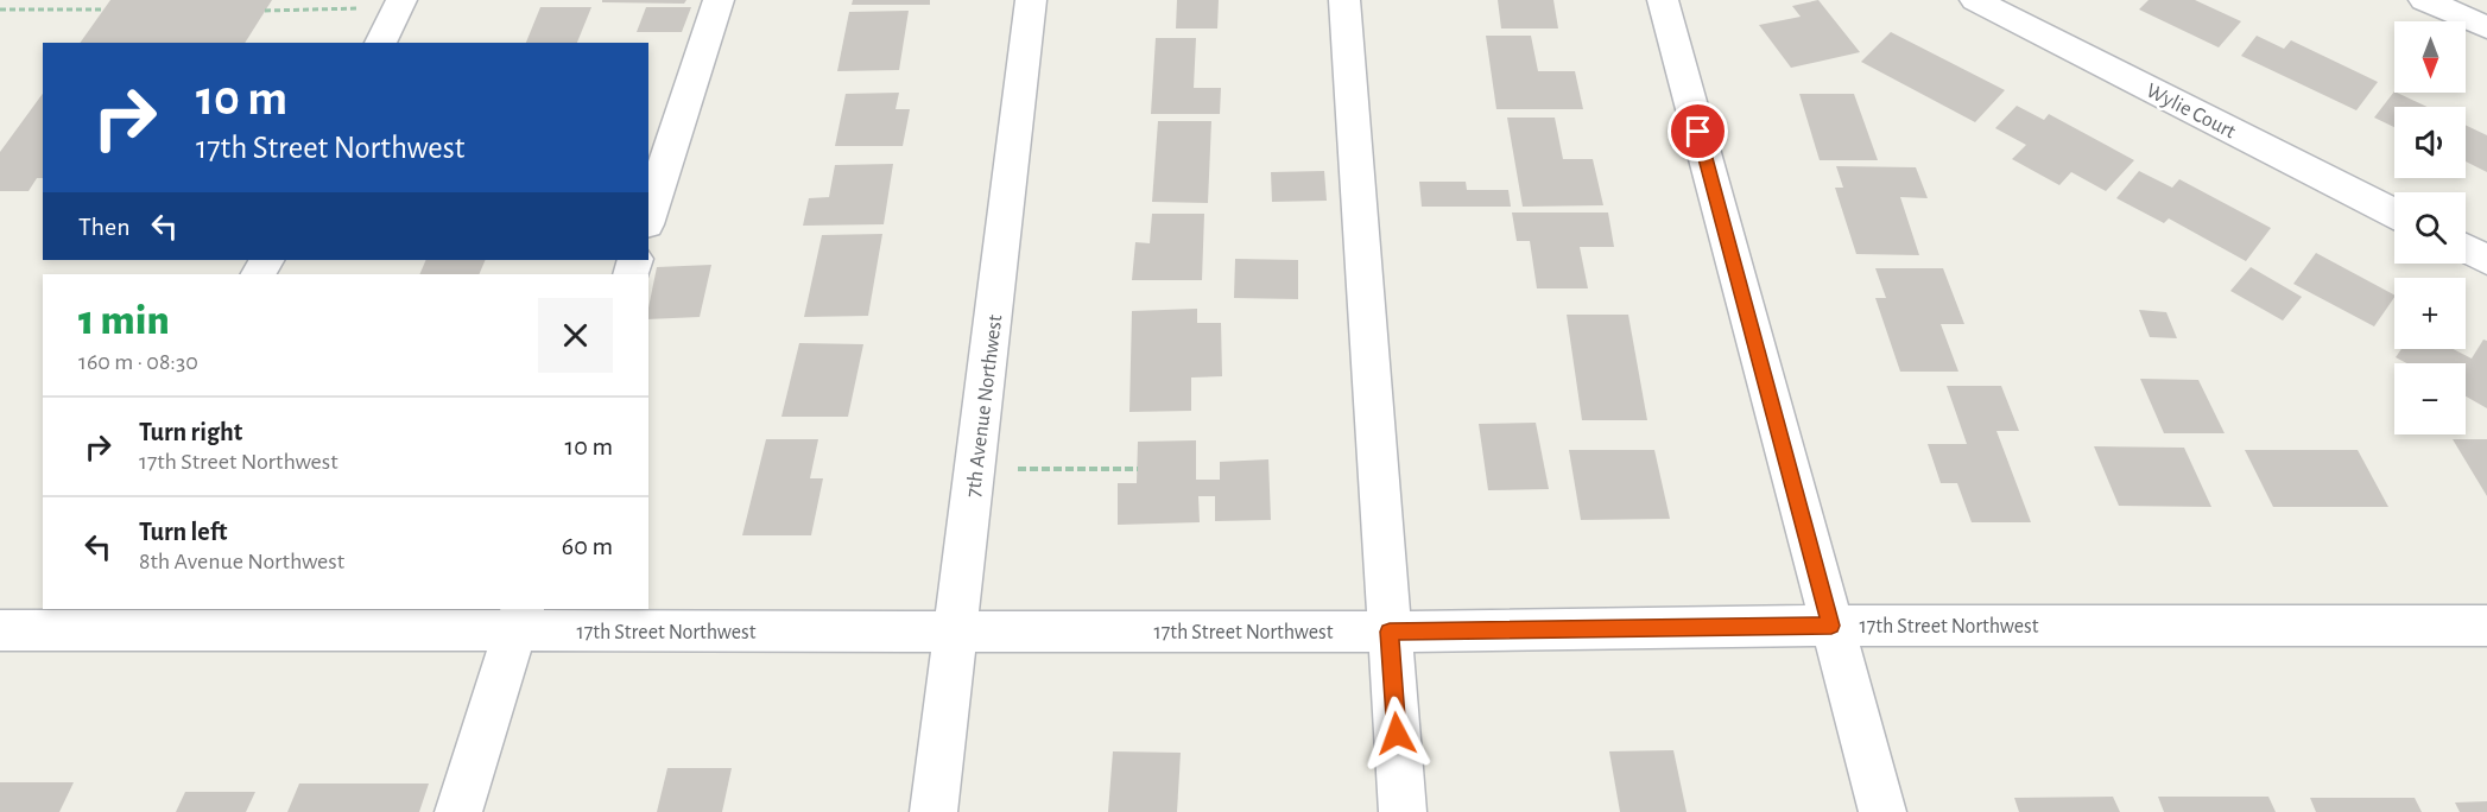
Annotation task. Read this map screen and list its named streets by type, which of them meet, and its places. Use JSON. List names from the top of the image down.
{
  "streets": {
    "street": ["Wylie Court", "7th Avenue Northwest", "17th Street Northwest"]
  },
  "crossings": [
    ["7th Avenue Northwest", "17th Street Northwest"]
  ],
  "north": "bottom",
  "page": {
    "map_buttons": ["+", "−"],
    "turn": ["10 m", "17th Street Northwest"],
    "then": "Then",
    "heading": ["1 min", "160 m · 08:30"],
    "list": [
      {
        "name": "Turn right",
        "note": "17th Street Northwest",
        "value": "10 m"
      },
      {
        "name": "Turn left",
        "note": "8th Avenue Northwest",
        "value": "60 m"
      }
    ]
  }
}
